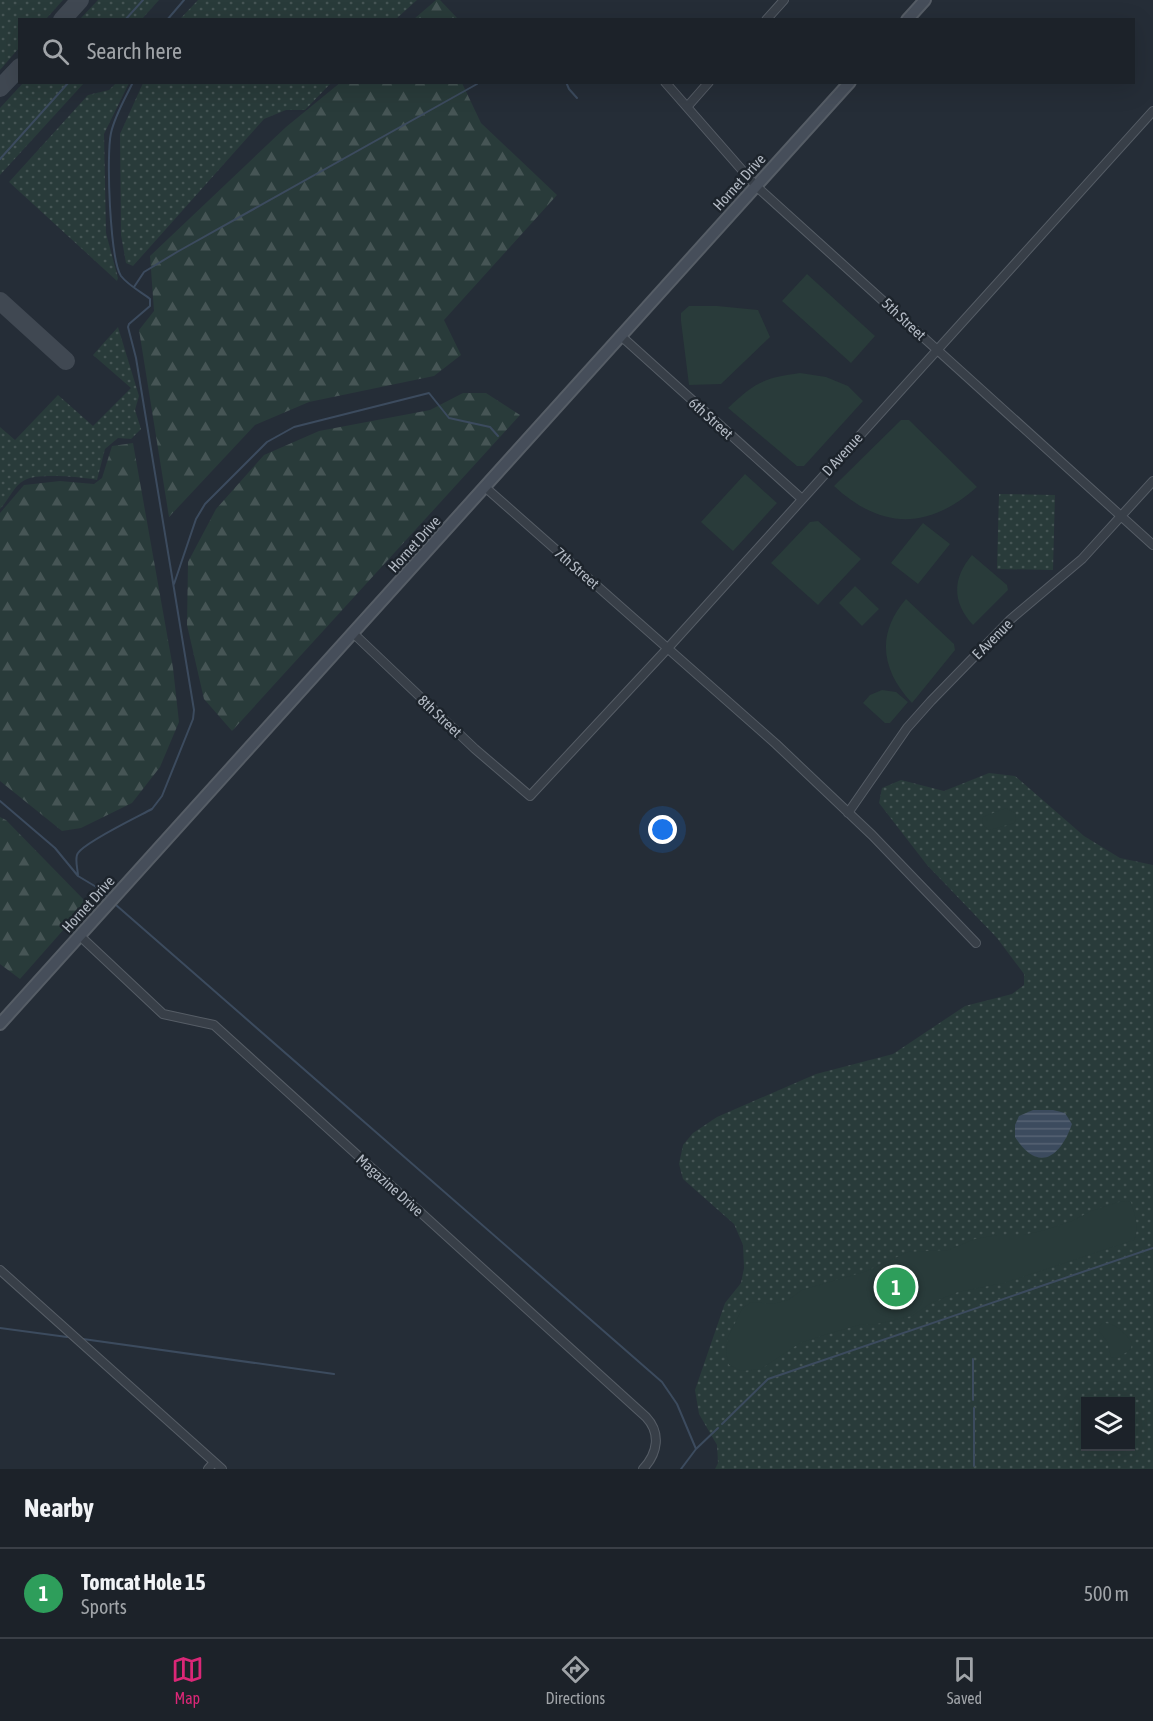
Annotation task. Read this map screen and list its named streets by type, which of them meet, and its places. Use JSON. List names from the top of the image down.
{
  "streets": {
    "main road": ["Hornet Drive"],
    "street": [
      "5th Street",
      "6th Street",
      "D Avenue",
      "7th Street",
      "E Avenue",
      "8th Street",
      "Magazine Drive"
    ]
  },
  "crossings": [
    ["Hornet Drive", "5th Street"],
    ["Hornet Drive", "6th Street"],
    ["Hornet Drive", "7th Street"],
    ["Hornet Drive", "8th Street"],
    ["Hornet Drive", "Magazine Drive"],
    ["5th Street", "D Avenue"],
    ["5th Street", "E Avenue"],
    ["6th Street", "D Avenue"],
    ["D Avenue", "7th Street"],
    ["D Avenue", "8th Street"],
    ["7th Street", "E Avenue"]
  ],
  "page": {
    "search": "Search here",
    "pins": "1",
    "heading": "Nearby",
    "list": [
      {
        "mark": "1",
        "name": "Tomcat Hole 15",
        "note": "Sports",
        "value": "500 m"
      }
    ],
    "nav": ["Map", "Directions", "Saved"]
  }
}
